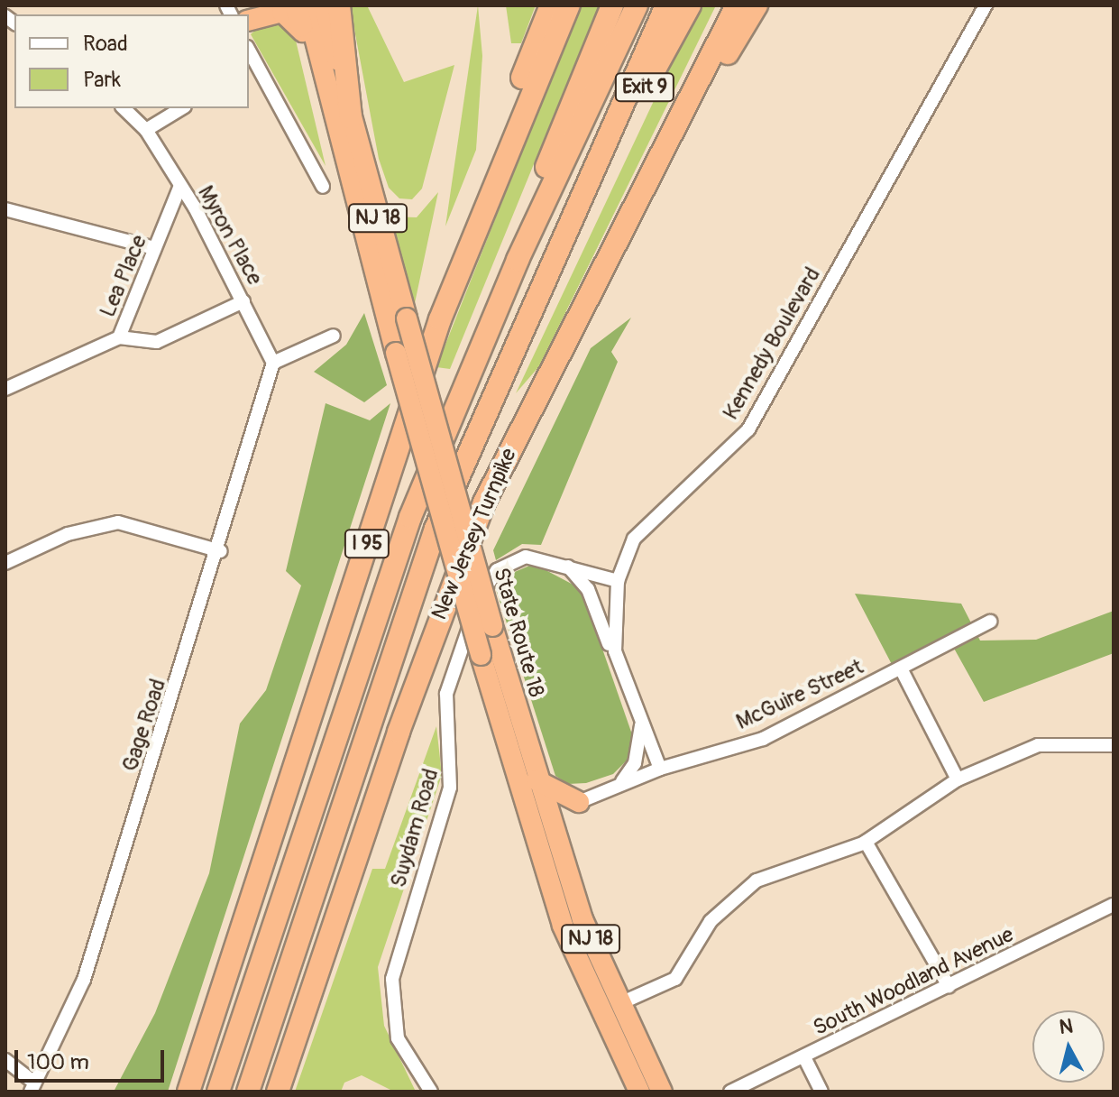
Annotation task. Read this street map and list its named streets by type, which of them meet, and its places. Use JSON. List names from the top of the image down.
{
  "streets": {
    "highway": [
      "Exit 9",
      "NJ 18",
      "New Jersey Turnpike",
      "I 95",
      "State Route 18"
    ],
    "street": [
      "Myron Place",
      "Lea Place",
      "Kennedy Boulevard",
      "McGuire Street",
      "Gage Road",
      "Suydam Road",
      "South Woodland Avenue"
    ]
  },
  "crossings": [
    ["Exit 9", "New Jersey Turnpike"],
    ["Myron Place", "Lea Place"],
    ["Myron Place", "Gage Road"],
    ["Kennedy Boulevard", "McGuire Street"],
    ["Kennedy Boulevard", "Suydam Road"]
  ],
  "legend": ["Road", "Park"],
  "scale_bar": "100 m",
  "north": "top"
}
